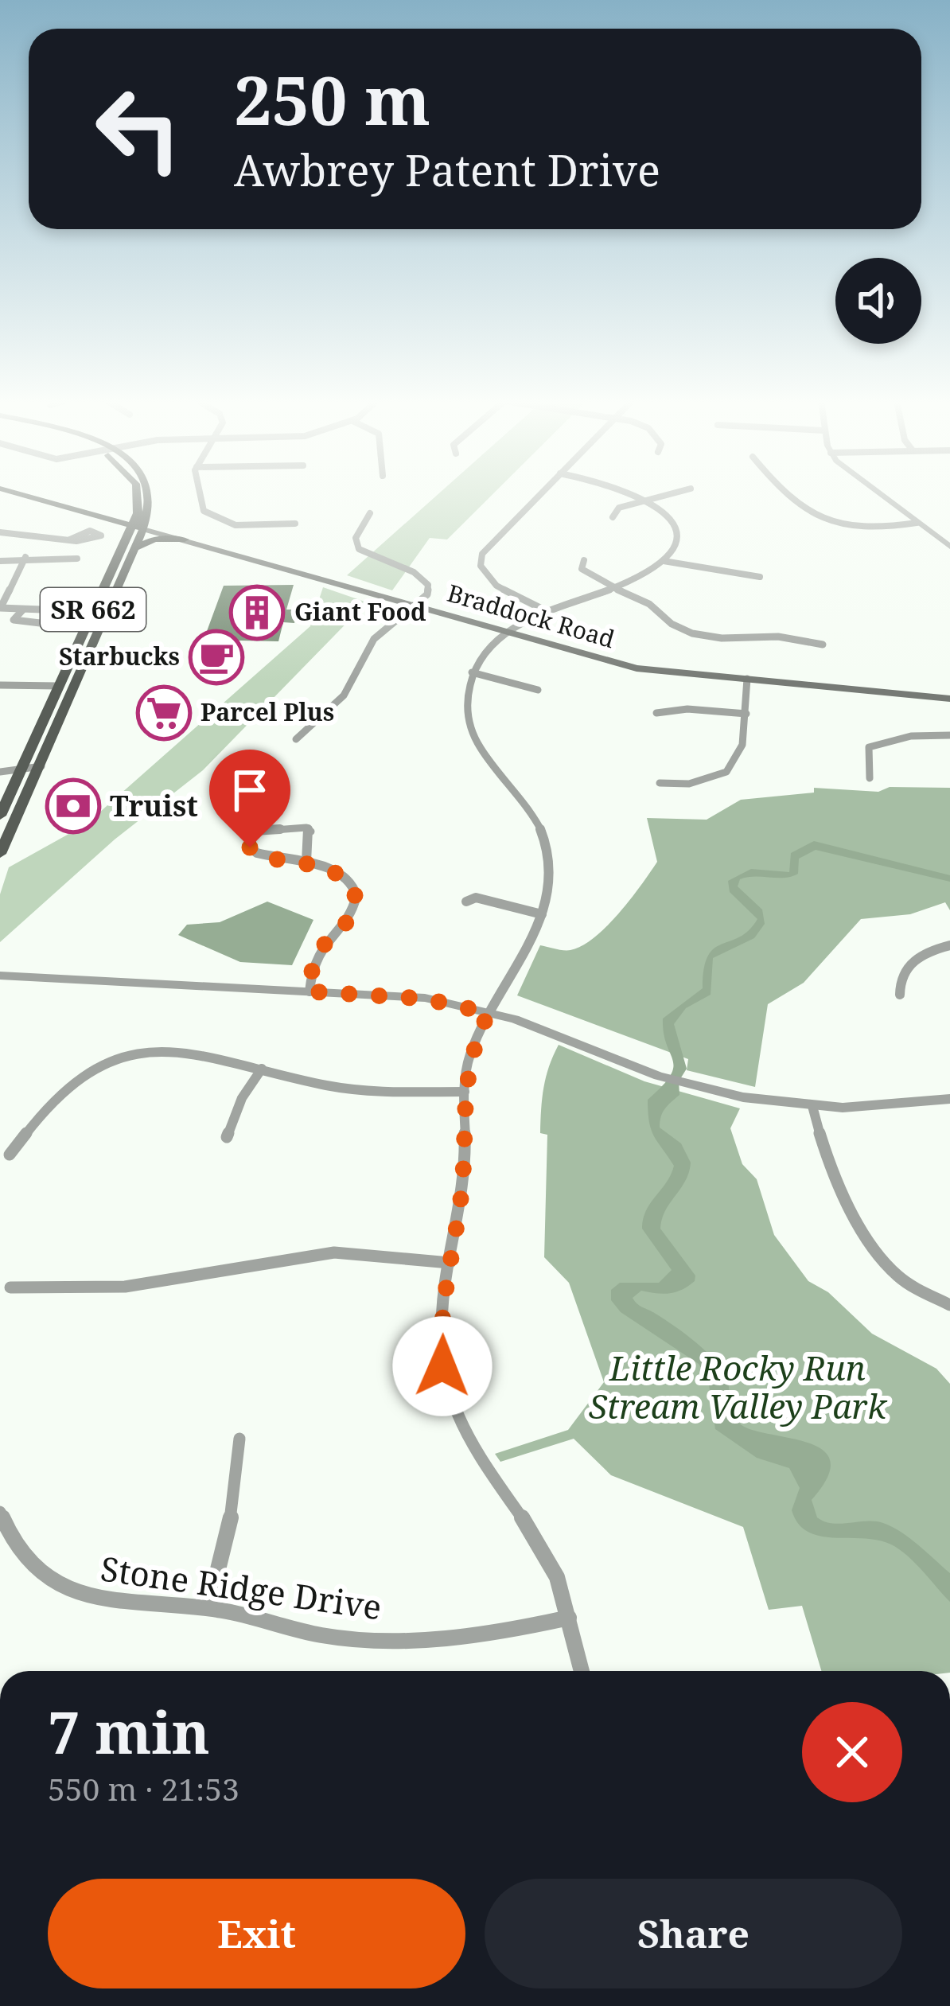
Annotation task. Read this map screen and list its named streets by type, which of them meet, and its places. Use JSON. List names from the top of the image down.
{
  "streets": {
    "main road": ["SR 662", "Braddock Road"],
    "street": ["Stone Ridge Drive"]
  },
  "crossings": [
    ["SR 662", "Braddock Road"]
  ],
  "parks": ["Little Rocky Run Stream Valley Park"],
  "places": {
    "building": ["Giant Food"],
    "cafe": ["Starbucks"],
    "supermarket": ["Parcel Plus"],
    "bank": ["Truist"]
  },
  "page": {
    "turn": ["250 m", "Awbrey Patent Drive"],
    "heading": ["7 min", "550 m · 21:53"],
    "buttons": ["Exit", "Share"]
  }
}
